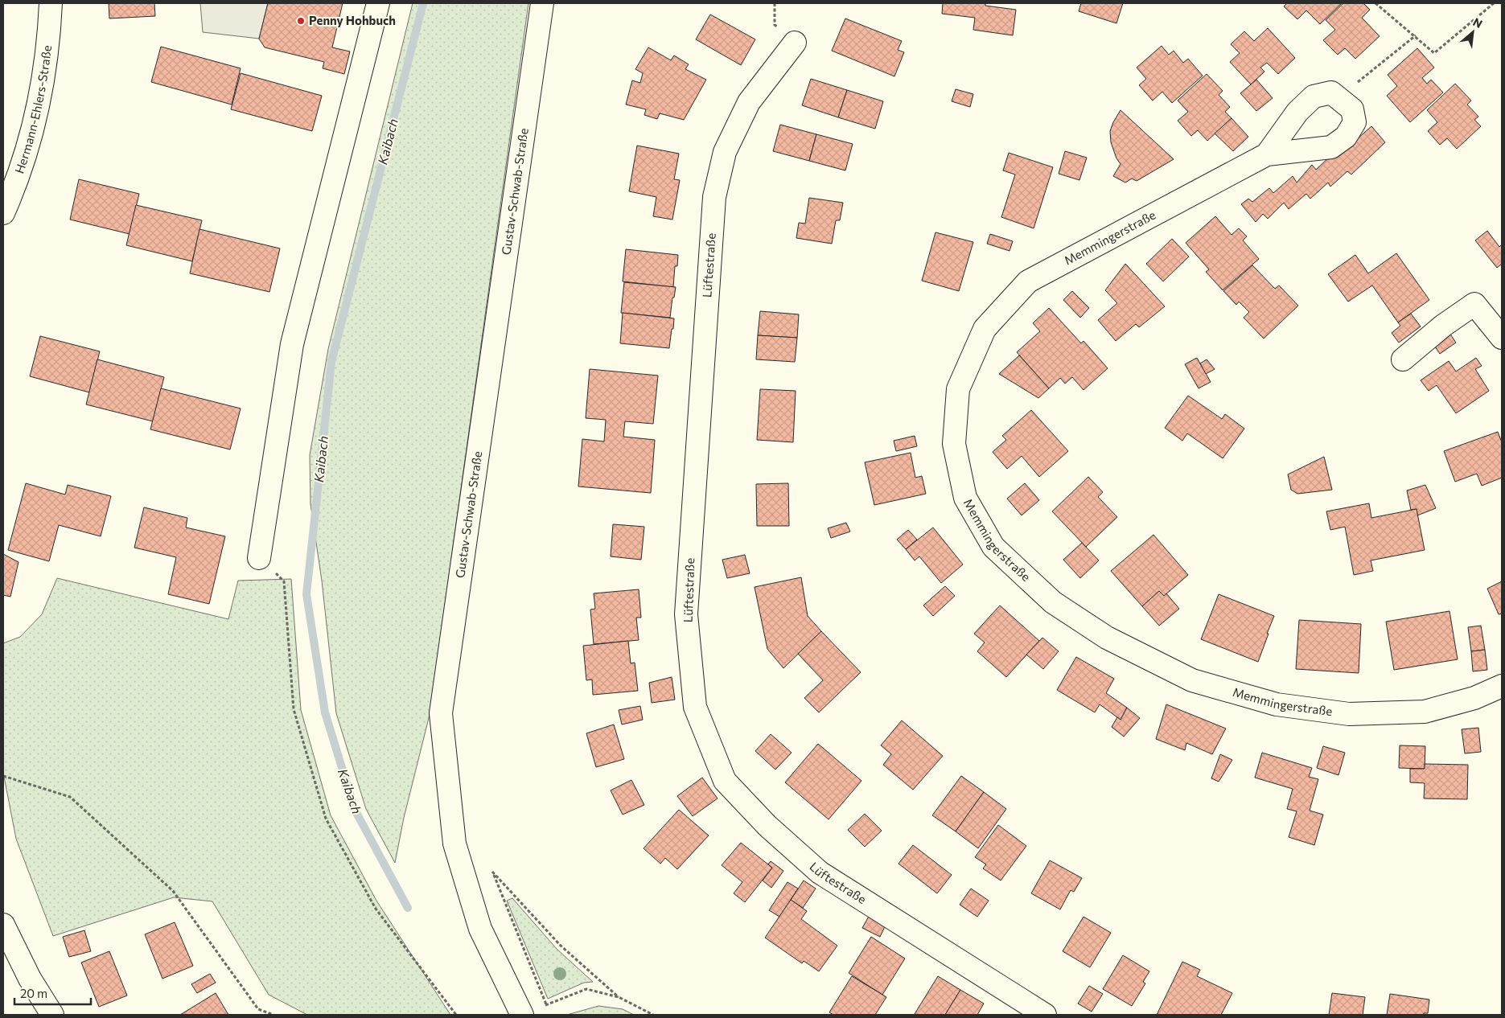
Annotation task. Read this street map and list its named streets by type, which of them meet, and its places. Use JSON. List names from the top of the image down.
{
  "streets": {
    "street": [
      "Hermann-Ehlers-Straße",
      "Gustav-Schwab-Straße",
      "Memmingerstraße",
      "Lüftestraße"
    ]
  },
  "water": ["Kaibach"],
  "places": ["Penny Hohbuch"],
  "scale_bar": "20 m",
  "north": "top right"
}
